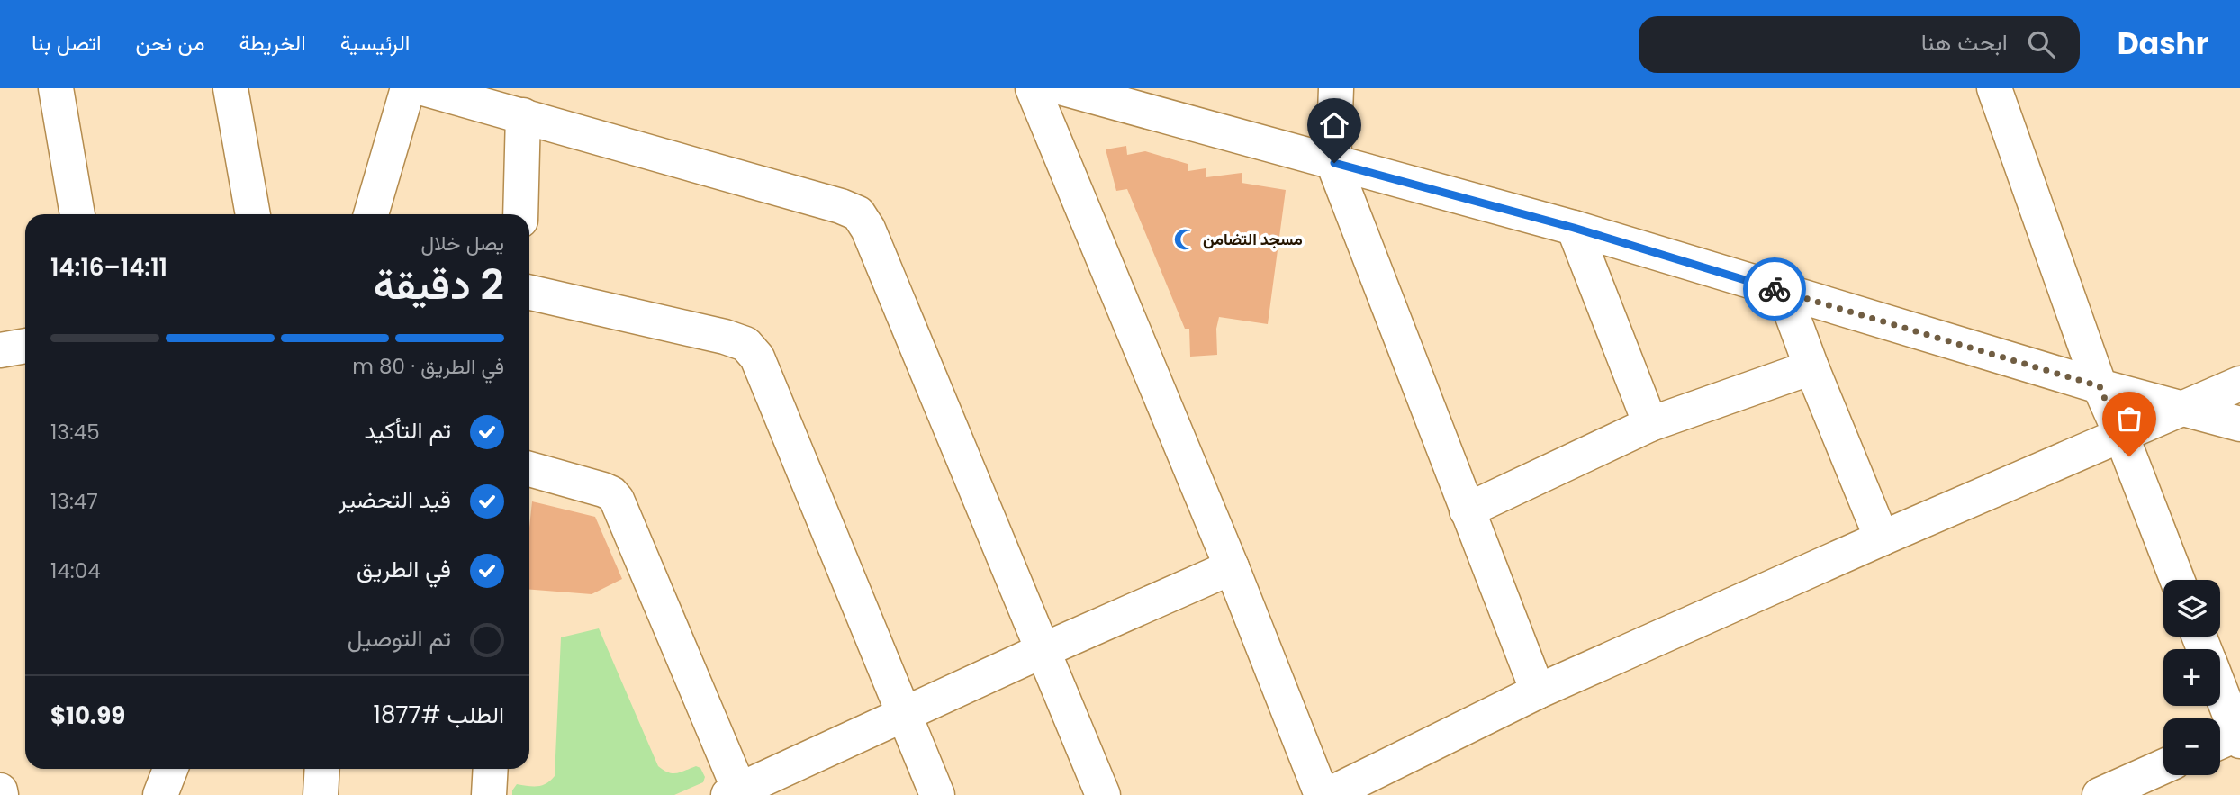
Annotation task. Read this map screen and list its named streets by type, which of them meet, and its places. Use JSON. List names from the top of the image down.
{
  "places": {
    "mosque": ["مسجد التضامن"]
  },
  "page": {
    "header": "Dashr",
    "search": "ابحث هنا",
    "nav": [
      "الرئيسية",
      "الخريطة",
      "من نحن",
      "اتصل بنا"
    ],
    "heading": ["2 دقيقة", "يصل خلال", "14:11–14:16"],
    "panel": ["الطلب #1877", "$10.99"],
    "bar": "في الطريق · 80 m",
    "list": [
      ["تم التأكيد", "13:45"],
      ["قيد التحضير", "13:47"],
      ["في الطريق", "14:04"],
      "تم التوصيل"
    ],
    "map_buttons": ["+", "−"]
  }
}
